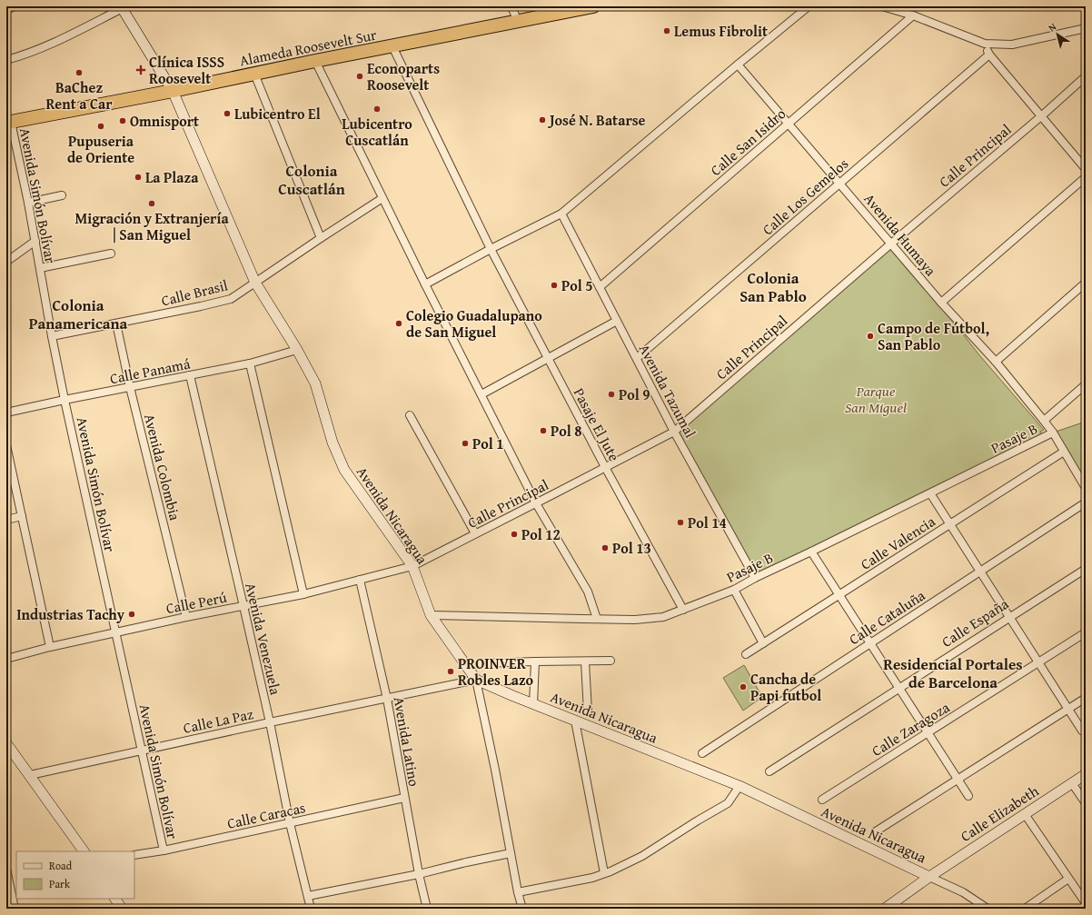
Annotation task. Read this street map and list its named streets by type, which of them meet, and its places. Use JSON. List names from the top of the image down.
{
  "streets": {
    "highway": ["Alameda Roosevelt Sur"],
    "street": [
      "Calle San Isidro",
      "Calle Principal",
      "Avenida Simón Bolívar",
      "Calle Los Gemelos",
      "Avenida Humaya",
      "Calle Brasil",
      "Calle Panamá",
      "Avenida Tazumal",
      "Pasaje El Jute",
      "Pasaje B",
      "Avenida Colombia",
      "Avenida Nicaragua",
      "Calle Valencia",
      "Calle Perú",
      "Calle Cataluña",
      "Calle España",
      "Avenida Venezuela",
      "Calle La Paz",
      "Calle Zaragoza",
      "Avenida Latino",
      "Calle Elizabeth",
      "Calle Caracas"
    ]
  },
  "crossings": [
    ["Alameda Roosevelt Sur", "Avenida Simón Bolívar"],
    ["Alameda Roosevelt Sur", "Pasaje El Jute"],
    ["Alameda Roosevelt Sur", "Avenida Nicaragua"],
    ["Calle San Isidro", "Avenida Humaya"],
    ["Calle San Isidro", "Avenida Tazumal"],
    ["Calle Principal", "Avenida Humaya"],
    ["Calle Principal", "Avenida Tazumal"],
    ["Calle Principal", "Pasaje El Jute"],
    ["Calle Principal", "Avenida Nicaragua"],
    ["Calle Principal", "Calle Perú"],
    ["Avenida Simón Bolívar", "Calle Brasil"],
    ["Avenida Simón Bolívar", "Calle Panamá"],
    ["Avenida Simón Bolívar", "Calle Perú"],
    ["Avenida Simón Bolívar", "Calle La Paz"],
    ["Avenida Simón Bolívar", "Calle Caracas"],
    ["Calle Los Gemelos", "Avenida Humaya"],
    ["Calle Los Gemelos", "Avenida Tazumal"],
    ["Avenida Humaya", "Pasaje B"],
    ["Avenida Humaya", "Calle Valencia"],
    ["Calle Brasil", "Avenida Colombia"],
    ["Calle Brasil", "Avenida Nicaragua"],
    ["Calle Panamá", "Avenida Colombia"],
    ["Calle Panamá", "Avenida Nicaragua"],
    ["Calle Panamá", "Avenida Venezuela"],
    ["Avenida Tazumal", "Pasaje B"],
    ["Pasaje El Jute", "Pasaje B"],
    ["Pasaje B", "Avenida Nicaragua"],
    ["Avenida Colombia", "Calle Perú"],
    ["Avenida Nicaragua", "Calle Perú"],
    ["Avenida Nicaragua", "Calle La Paz"],
    ["Avenida Nicaragua", "Calle Elizabeth"],
    ["Calle Perú", "Avenida Venezuela"],
    ["Calle Perú", "Avenida Latino"],
    ["Avenida Venezuela", "Calle La Paz"],
    ["Avenida Venezuela", "Calle Caracas"],
    ["Calle La Paz", "Avenida Latino"],
    ["Avenida Latino", "Calle Caracas"]
  ],
  "districts": [
    "Colonia Cuscatlán",
    "Colonia San Pablo",
    "Colonia Panamericana",
    "Residencial Portales de Barcelona"
  ],
  "parks": ["Parque San Miguel"],
  "places": {
    "other": [
      "Lemus Fibrolit",
      "BaChez Rent a Car",
      "Econoparts Roosevelt",
      "Lubicentro Cuscatlán",
      "Lubicentro El",
      "José N. Batarse",
      "Omnisport",
      "Pupuseria de Oriente",
      "La Plaza",
      "Migración y Extranjería | San Miguel",
      "Pol 5",
      "Colegio Guadalupano de San Miguel",
      "Campo de Fútbol, San Pablo",
      "Pol 9",
      "Pol 8",
      "Pol 1",
      "Pol 14",
      "Pol 12",
      "Pol 13",
      "Industrias Tachy",
      "PROINVER Robles Lazo",
      "Cancha de Papi futbol"
    ],
    "health": ["Clínica ISSS Roosevelt"]
  },
  "legend": ["Road", "Park"],
  "north": "top left"
}
